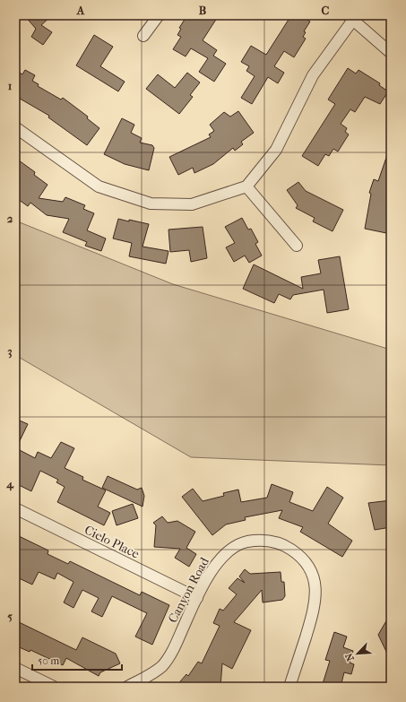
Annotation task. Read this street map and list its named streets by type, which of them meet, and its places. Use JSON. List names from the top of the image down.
{
  "streets": {
    "street": ["Cielo Place", "Canyon Road"]
  },
  "crossings": [
    ["Cielo Place", "Canyon Road"]
  ],
  "scale_bar": "50 m",
  "north": "bottom left",
  "grid": {
    "columns": ["A", "B", "C"],
    "rows": [
      "1",
      "2",
      "3",
      "4",
      "5"
    ]
  }
}
